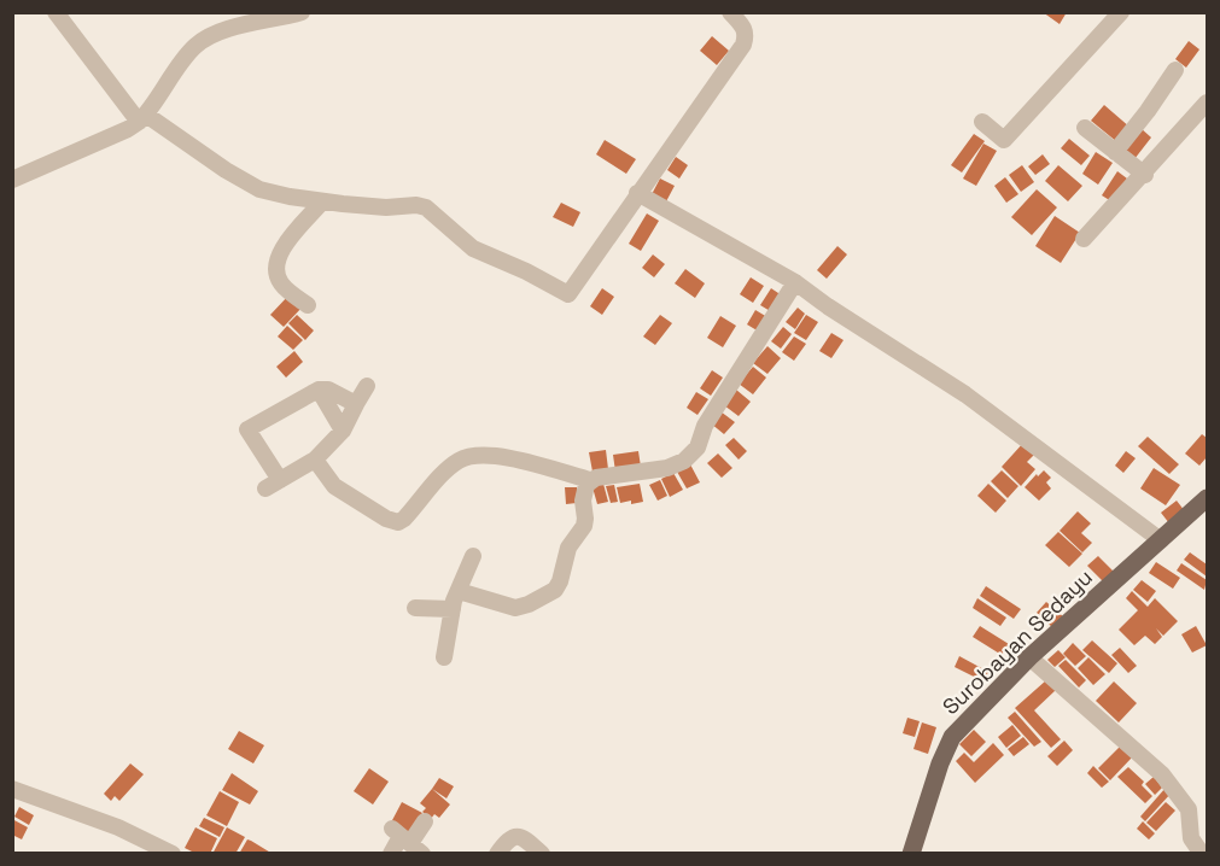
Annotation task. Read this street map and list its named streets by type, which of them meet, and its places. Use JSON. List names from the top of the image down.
{
  "streets": {
    "main road": ["Surobayan Sedayu"]
  }
}
